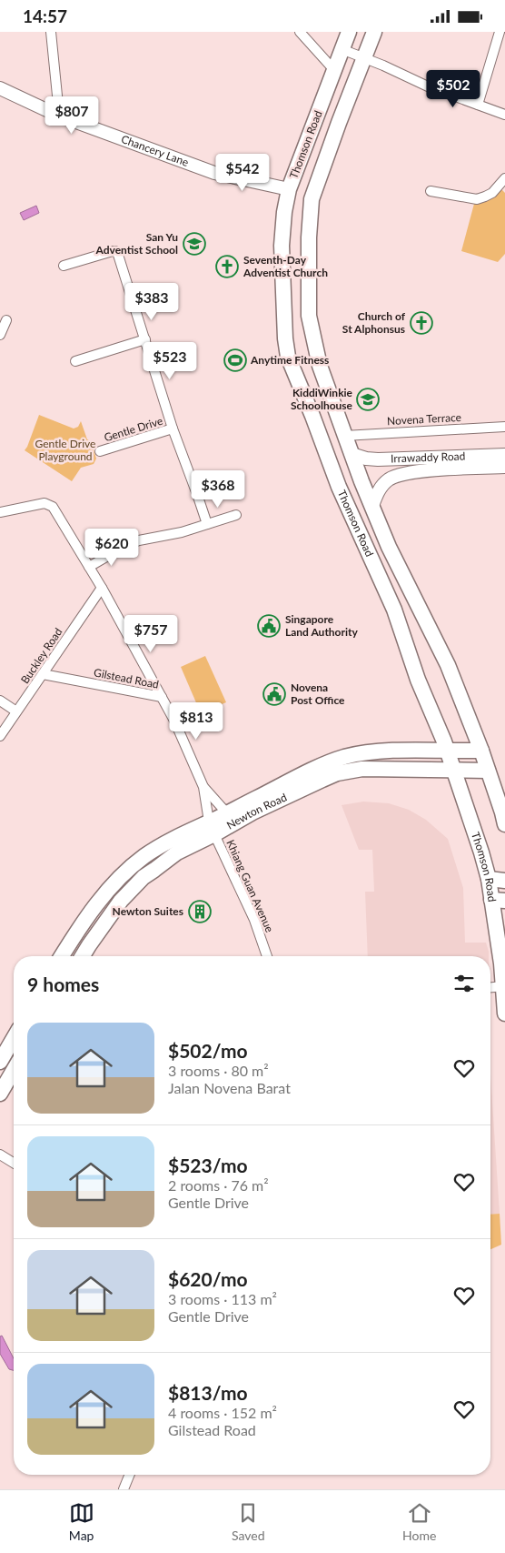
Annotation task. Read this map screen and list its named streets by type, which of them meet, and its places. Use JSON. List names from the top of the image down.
{
  "streets": {
    "main road": ["Thomson Road", "Newton Road"],
    "street": [
      "Chancery Lane",
      "Novena Terrace",
      "Gentle Drive",
      "Irrawaddy Road",
      "Buckley Road",
      "Gilstead Road",
      "Khiang Guan Avenue"
    ]
  },
  "crossings": [
    ["Thomson Road", "Chancery Lane"],
    ["Thomson Road", "Novena Terrace"],
    ["Thomson Road", "Irrawaddy Road"],
    ["Thomson Road", "Newton Road"],
    ["Buckley Road", "Gilstead Road"],
    ["Gilstead Road", "Newton Road"],
    ["Gilstead Road", "Khiang Guan Avenue"],
    ["Newton Road", "Khiang Guan Avenue"]
  ],
  "parks": ["Gentle Drive Playground"],
  "places": {
    "school or university": ["San Yu Adventist School", "KiddiWinkie Schoolhouse"],
    "church": ["Seventh-Day Adventist Church", "Church of St Alphonsus"],
    "sports": ["Anytime Fitness"],
    "public building": ["Singapore Land Authority", "Novena Post Office"],
    "building": ["Newton Suites"]
  },
  "page": {
    "status": "14:57",
    "price": [
      "$502",
      "$807",
      "$542",
      "$383",
      "$523",
      "$368",
      "$620",
      "$757",
      "$813"
    ],
    "heading": "9 homes",
    "list": [
      {
        "name": "$502/mo",
        "note": "3 rooms · 80 m² · Jalan Novena Barat"
      },
      {
        "name": "$523/mo",
        "note": "2 rooms · 76 m² · Gentle Drive"
      },
      {
        "name": "$620/mo",
        "note": "3 rooms · 113 m² · Gentle Drive"
      },
      {
        "name": "$813/mo",
        "note": "4 rooms · 152 m² · Gilstead Road"
      }
    ],
    "tabs": ["Map", "Saved", "Home"]
  }
}
